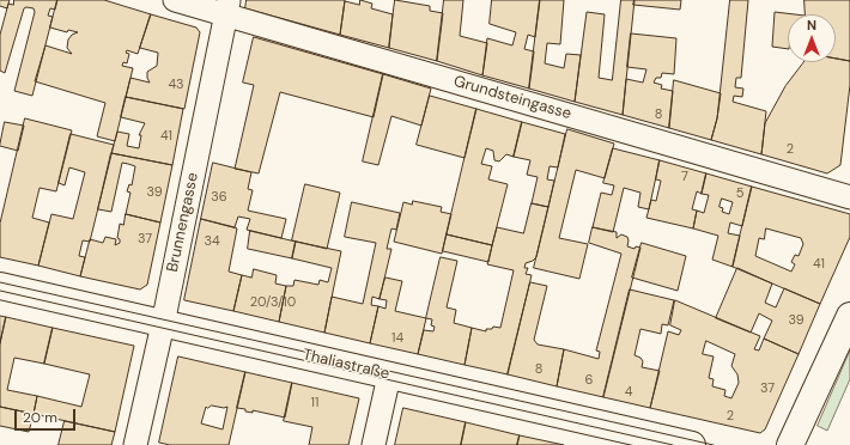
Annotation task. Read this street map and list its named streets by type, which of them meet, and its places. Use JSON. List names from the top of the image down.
{
  "streets": {
    "main road": ["Thaliastraße"],
    "street": ["Grundsteingasse", "Brunnengasse"]
  },
  "crossings": [
    ["Grundsteingasse", "Brunnengasse"],
    ["Brunnengasse", "Thaliastraße"]
  ],
  "house_numbers": [
    "43",
    "8",
    "41",
    "2",
    "7",
    "39",
    "5",
    "36",
    "37",
    "34",
    "41",
    "20/3/10",
    "39",
    "14",
    "8",
    "6",
    "37",
    "4",
    "11",
    "2"
  ],
  "scale_bar": "20 m",
  "north": "top"
}
